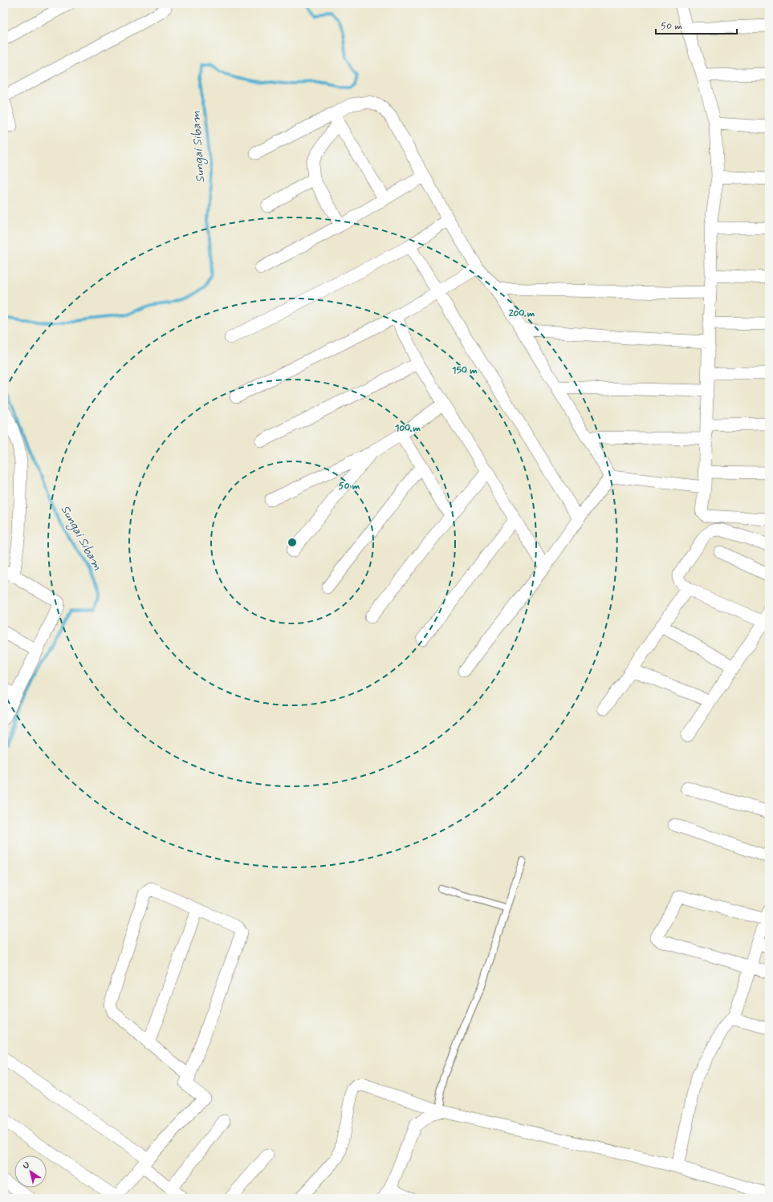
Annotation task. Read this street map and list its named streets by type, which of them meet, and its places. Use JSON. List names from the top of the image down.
{
  "water": ["Sungai Sibam"],
  "scale_bar": "50 m",
  "north": "top left",
  "rings": [
    "200 m",
    "150 m",
    "100 m",
    "50 m"
  ]
}
